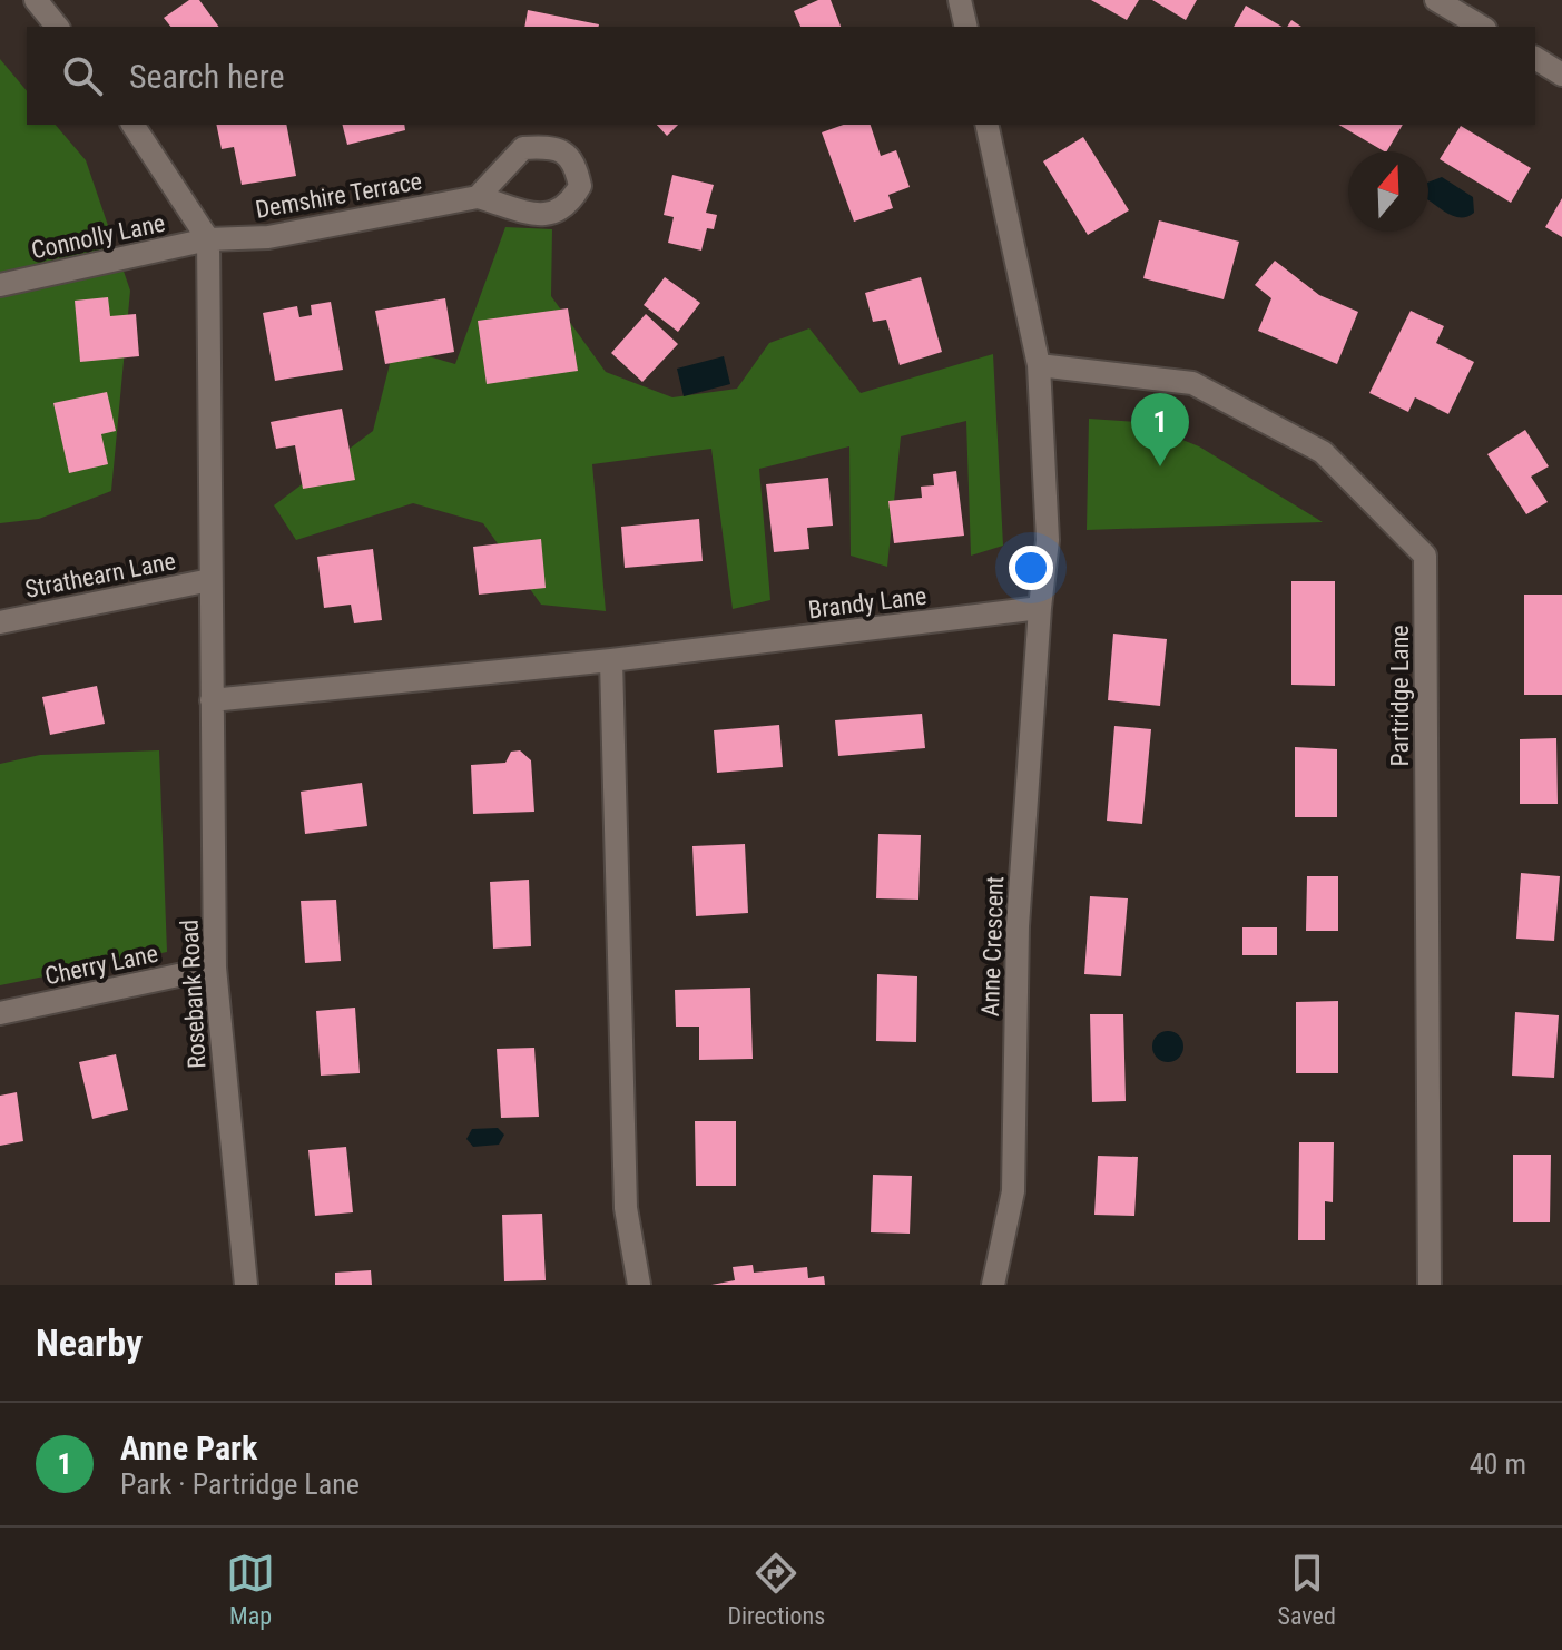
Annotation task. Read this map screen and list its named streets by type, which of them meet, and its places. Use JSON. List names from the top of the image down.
{
  "streets": {
    "street": [
      "Demshire Terrace",
      "Connolly Lane",
      "Strathearn Lane",
      "Brandy Lane",
      "Partridge Lane",
      "Anne Crescent",
      "Cherry Lane",
      "Rosebank Road"
    ]
  },
  "crossings": [
    ["Demshire Terrace", "Connolly Lane"],
    ["Demshire Terrace", "Rosebank Road"],
    ["Connolly Lane", "Rosebank Road"],
    ["Strathearn Lane", "Rosebank Road"],
    ["Brandy Lane", "Anne Crescent"],
    ["Brandy Lane", "Rosebank Road"],
    ["Cherry Lane", "Rosebank Road"]
  ],
  "north": "top",
  "page": {
    "search": "Search here",
    "pins": "1",
    "heading": "Nearby",
    "list": [
      {
        "mark": "1",
        "name": "Anne Park",
        "note": "Park · Partridge Lane",
        "value": "40 m"
      }
    ],
    "nav": ["Map", "Directions", "Saved"]
  }
}
